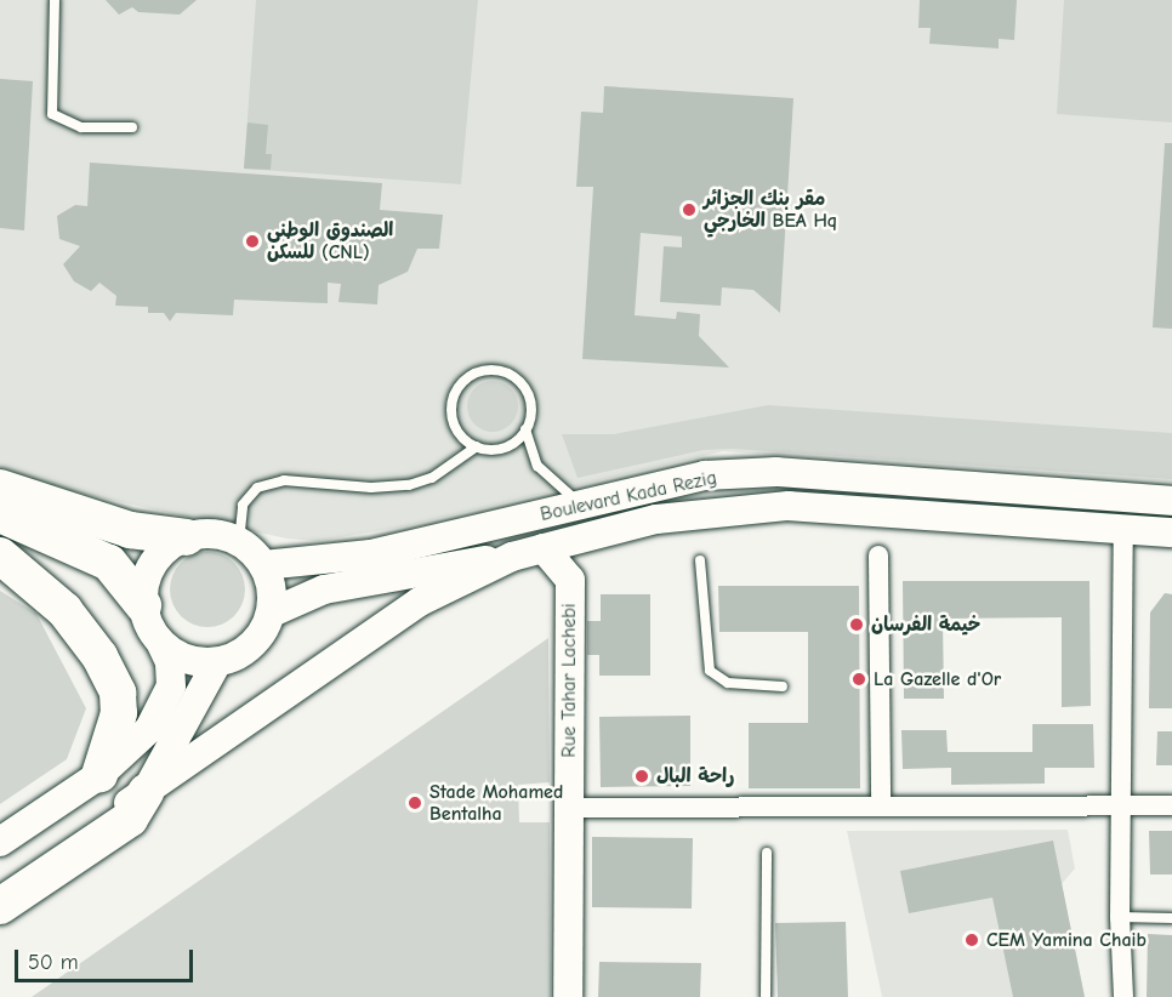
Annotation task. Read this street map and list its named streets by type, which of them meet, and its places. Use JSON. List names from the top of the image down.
{
  "streets": {
    "main road": ["Boulevard Kada Rezig", "Rue Tahar Lachebi"]
  },
  "crossings": [
    ["Boulevard Kada Rezig", "Rue Tahar Lachebi"]
  ],
  "places": [
    "مقر بنك الجزائر الخارجي BEA Hq",
    "الصندوق الوطني للسكن (CNL)",
    "خيمة الفرسان",
    "La Gazelle d'Or",
    "راحة البال",
    "Stade Mohamed Bentalha",
    "CEM Yamina Chaib"
  ],
  "scale_bar": "50 m"
}
